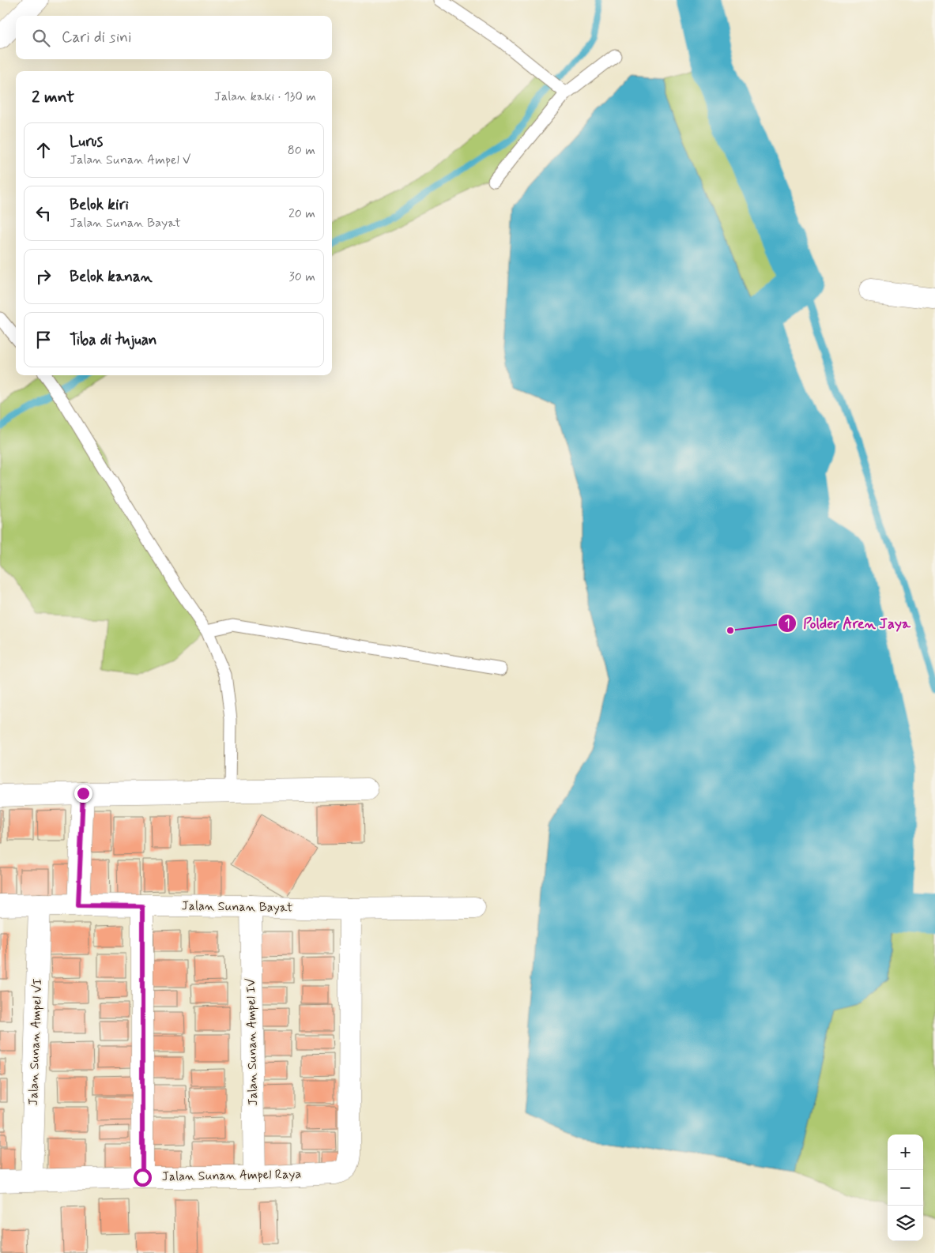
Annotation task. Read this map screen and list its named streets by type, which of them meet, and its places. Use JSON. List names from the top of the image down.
{
  "streets": {
    "street": [
      "Jalan Sunan Bayat",
      "Jalan Sunan Ampel VI",
      "Jalan Sunan Ampel IV",
      "Jalan Sunan Ampel Raya"
    ]
  },
  "crossings": [
    ["Jalan Sunan Bayat", "Jalan Sunan Ampel VI"],
    ["Jalan Sunan Bayat", "Jalan Sunan Ampel IV"],
    ["Jalan Sunan Bayat", "Jalan Sunan Ampel Raya"],
    ["Jalan Sunan Ampel VI", "Jalan Sunan Ampel Raya"],
    ["Jalan Sunan Ampel IV", "Jalan Sunan Ampel Raya"]
  ],
  "places": ["Polder Aren Jaya"],
  "page": {
    "search": "Cari di sini",
    "heading": ["2 mnt", "Jalan kaki · 130 m"],
    "list": [
      ["Lurus", "Jalan Sunan Ampel V", "80 m"],
      ["Belok kiri", "Jalan Sunan Bayat", "20 m"],
      ["Belok kanan", "30 m"],
      "Tiba di tujuan"
    ],
    "map_buttons": ["+", "−"]
  }
}
